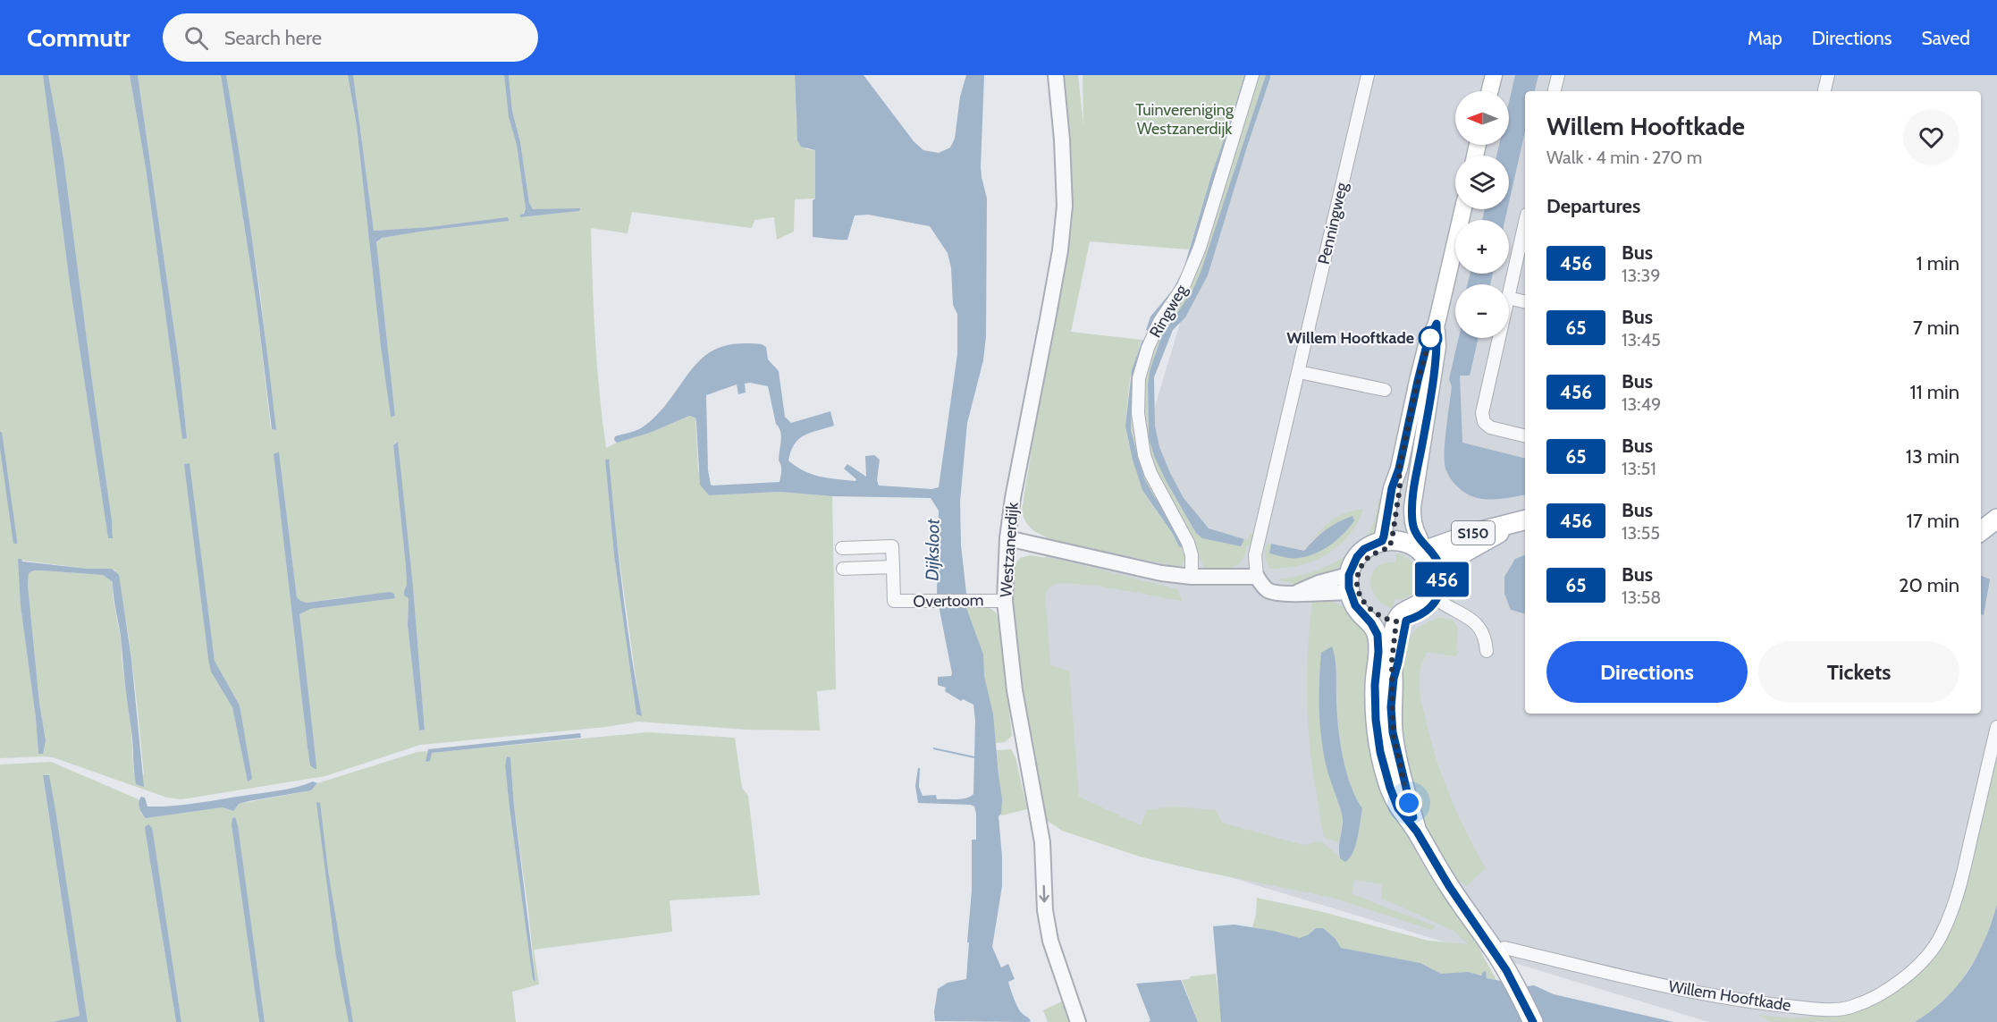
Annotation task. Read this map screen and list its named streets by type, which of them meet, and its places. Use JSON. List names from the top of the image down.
{
  "streets": {
    "main road": ["S150"],
    "street": [
      "Penningweg",
      "Ringweg",
      "Westzanerdijk",
      "Overtoom",
      "Willem Hooftkade"
    ]
  },
  "crossings": [
    ["Westzanerdijk", "Overtoom"]
  ],
  "one_way": ["Westzanerdijk"],
  "water": ["Dijksloot"],
  "parks": ["Tuinvereniging Westzanerdijk"],
  "places": ["Willem Hooftkade"],
  "lines": ["bus line 456"],
  "north": "left",
  "page": {
    "header": "Commutr",
    "search": "Search here",
    "nav": ["Map", "Directions", "Saved"],
    "on_map": "456",
    "map_buttons": ["+", "−"],
    "heading": [
      ["Willem Hooftkade", "Walk · 4 min · 270 m"],
      "Departures"
    ],
    "list": [
      {
        "mark": "456",
        "name": "Bus",
        "note": "13:39",
        "value": "1 min"
      },
      {
        "mark": "65",
        "name": "Bus",
        "note": "13:45",
        "value": "7 min"
      },
      {
        "mark": "456",
        "name": "Bus",
        "note": "13:49",
        "value": "11 min"
      },
      {
        "mark": "65",
        "name": "Bus",
        "note": "13:51",
        "value": "13 min"
      },
      {
        "mark": "456",
        "name": "Bus",
        "note": "13:55",
        "value": "17 min"
      },
      {
        "mark": "65",
        "name": "Bus",
        "note": "13:58",
        "value": "20 min"
      }
    ],
    "buttons": ["Directions", "Tickets"]
  }
}
